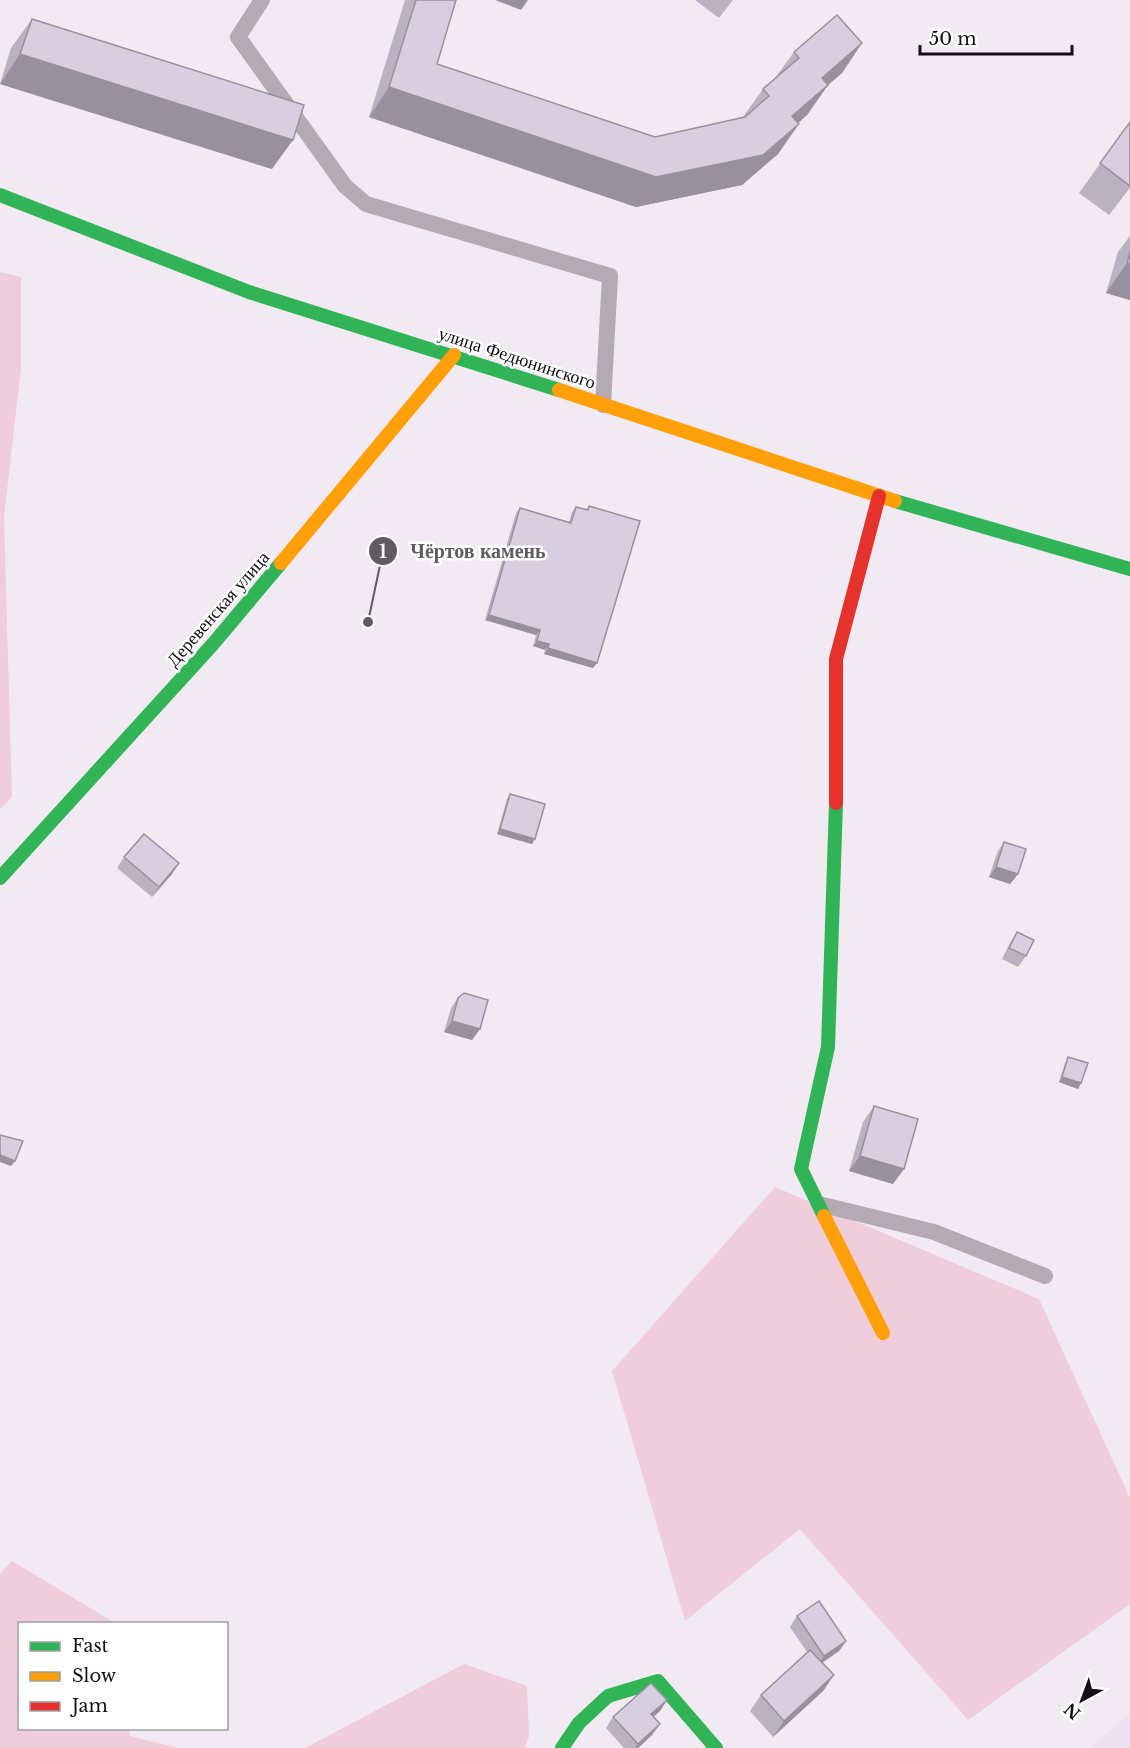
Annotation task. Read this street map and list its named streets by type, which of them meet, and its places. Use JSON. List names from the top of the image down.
{
  "streets": {
    "street": ["улица Федюнинского", "Деревенская улица"]
  },
  "crossings": [
    ["улица Федюнинского", "Деревенская улица"]
  ],
  "places": ["Чёртов камень"],
  "legend": ["Fast", "Slow", "Jam"],
  "scale_bar": "50 m",
  "north": "bottom left"
}
